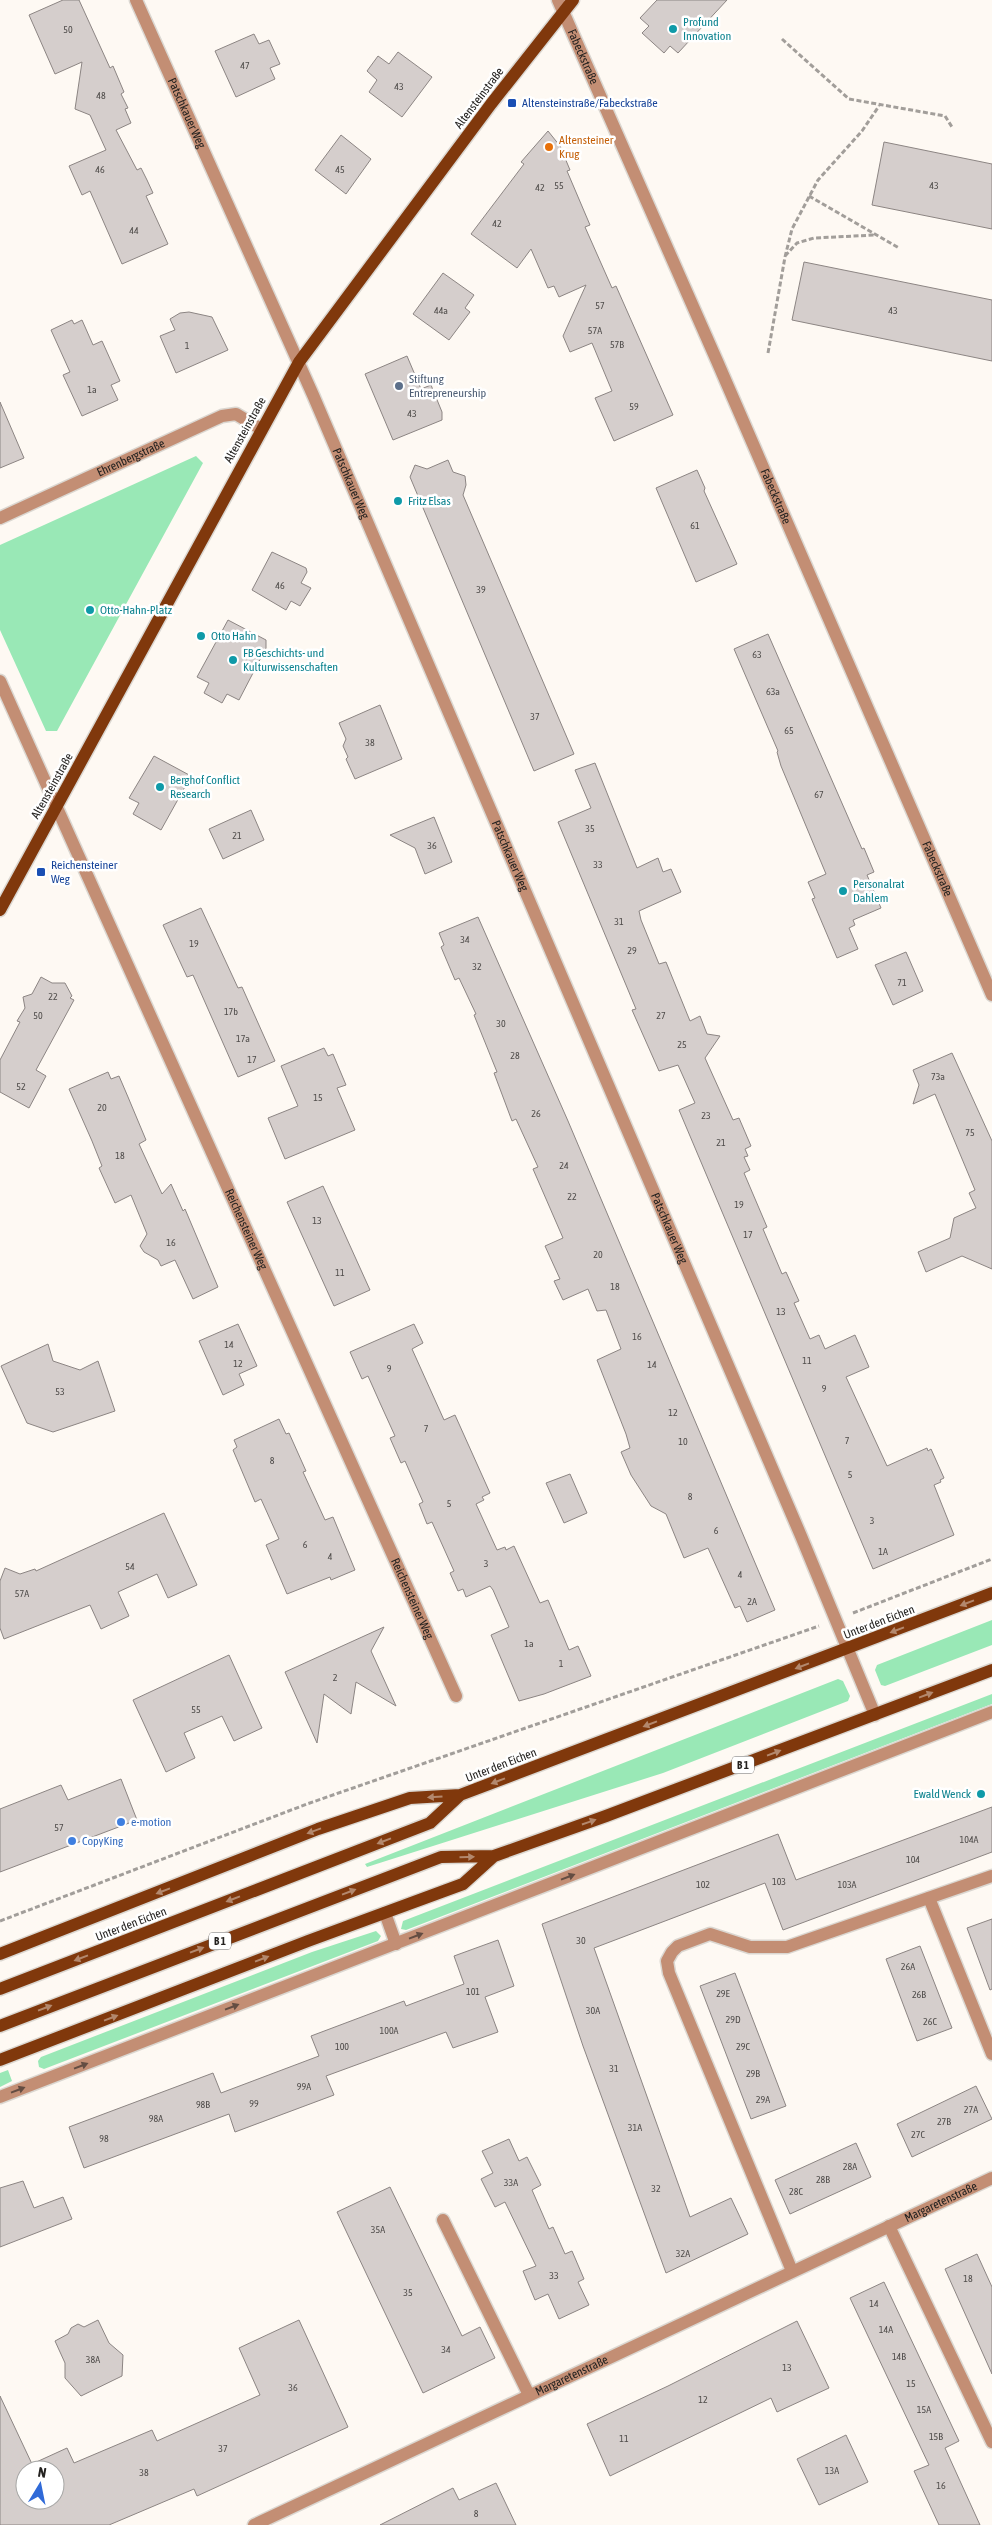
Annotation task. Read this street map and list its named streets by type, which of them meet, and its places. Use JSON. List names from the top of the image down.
{
  "streets": {
    "main road": ["Altensteinstraße", "Unter den Eichen", "B 1"],
    "street": [
      "Fabeckstraße",
      "Patschkauer Weg",
      "Ehrenbergstraße",
      "Reichensteiner Weg",
      "Margaretenstraße"
    ]
  },
  "crossings": [
    ["Fabeckstraße", "Altensteinstraße"],
    ["Altensteinstraße", "Patschkauer Weg"],
    ["Altensteinstraße", "Ehrenbergstraße"],
    ["Altensteinstraße", "Reichensteiner Weg"],
    ["Patschkauer Weg", "Unter den Eichen"],
    ["Patschkauer Weg", "B 1"]
  ],
  "places": {
    "other": [
      "Profund Innovation",
      "Altensteiner Krug",
      "Stiftung Entrepreneurship",
      "Fritz Elsas",
      "Otto-Hahn-Platz",
      "Otto Hahn",
      "FB Geschichts- und Kulturwissenschaften",
      "Berghof Conflict Research",
      "Personalrat Dahlem",
      "Ewald Wenck",
      "e-motion",
      "CopyKing"
    ],
    "transit": ["Altensteinstraße/Fabeckstraße", "Reichensteiner Weg"]
  },
  "house_numbers": [
    "50",
    "47",
    "43",
    "48",
    "46",
    "45",
    "55",
    "43",
    "42",
    "42",
    "44",
    "57",
    "44a",
    "43",
    "57A",
    "57B",
    "1",
    "1a",
    "59",
    "43",
    "61",
    "46",
    "39",
    "63",
    "63a",
    "37",
    "65",
    "38",
    "67",
    "35",
    "21",
    "36",
    "33",
    "31",
    "34",
    "19",
    "29",
    "32",
    "71",
    "22",
    "17b",
    "50",
    "27",
    "30",
    "17a",
    "25",
    "28",
    "17",
    "73a",
    "52",
    "15",
    "20",
    "26",
    "23",
    "75",
    "21",
    "18",
    "24",
    "22",
    "19",
    "13",
    "17",
    "16",
    "20",
    "11",
    "18",
    "13",
    "16",
    "14",
    "11",
    "12",
    "14",
    "9",
    "9",
    "53",
    "12",
    "7",
    "7",
    "10",
    "8",
    "5",
    "8",
    "5",
    "3",
    "6",
    "6",
    "1A",
    "4",
    "3",
    "54",
    "4",
    "57A",
    "2A",
    "1a",
    "1",
    "2",
    "55",
    "57",
    "104A",
    "104",
    "103",
    "102",
    "103A",
    "30",
    "26A",
    "101",
    "29E",
    "26B",
    "30A",
    "29D",
    "26C",
    "100A",
    "100",
    "29C",
    "31",
    "29B",
    "99A",
    "29A",
    "99",
    "98B",
    "27A",
    "98A",
    "27B",
    "31A",
    "27C",
    "98",
    "28A",
    "28B",
    "33A",
    "32",
    "28C",
    "35A",
    "32A",
    "33",
    "18",
    "35",
    "14",
    "14A",
    "34",
    "14B",
    "38A",
    "13",
    "15",
    "36",
    "12",
    "15A",
    "15B",
    "11",
    "37",
    "13A",
    "38",
    "16",
    "8"
  ],
  "north": "top"
}
